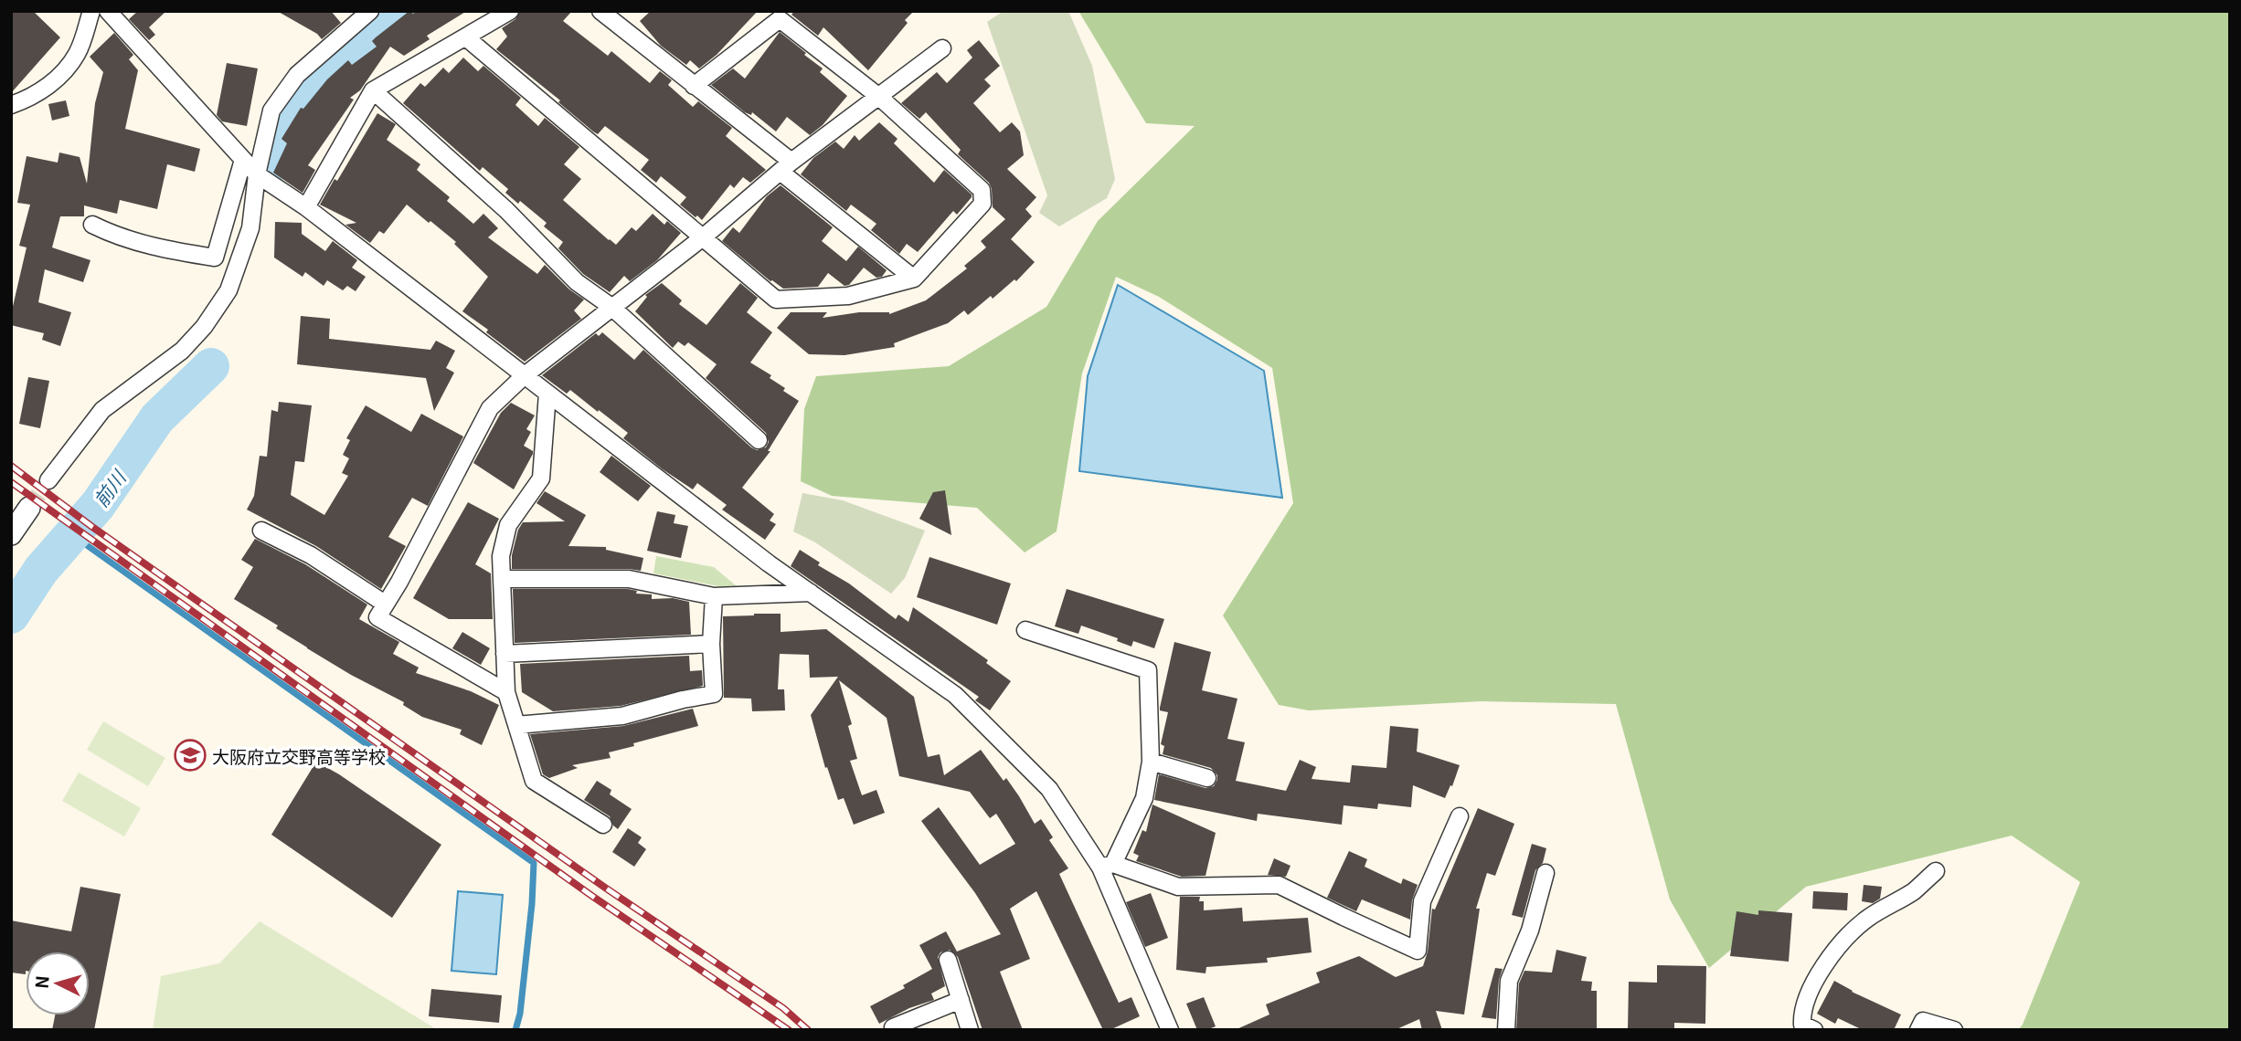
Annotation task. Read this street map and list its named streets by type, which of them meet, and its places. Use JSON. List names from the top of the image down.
{
  "water": ["前川"],
  "places": {
    "school or university": ["大阪府立交野高等学校"]
  },
  "north": "left"
}
